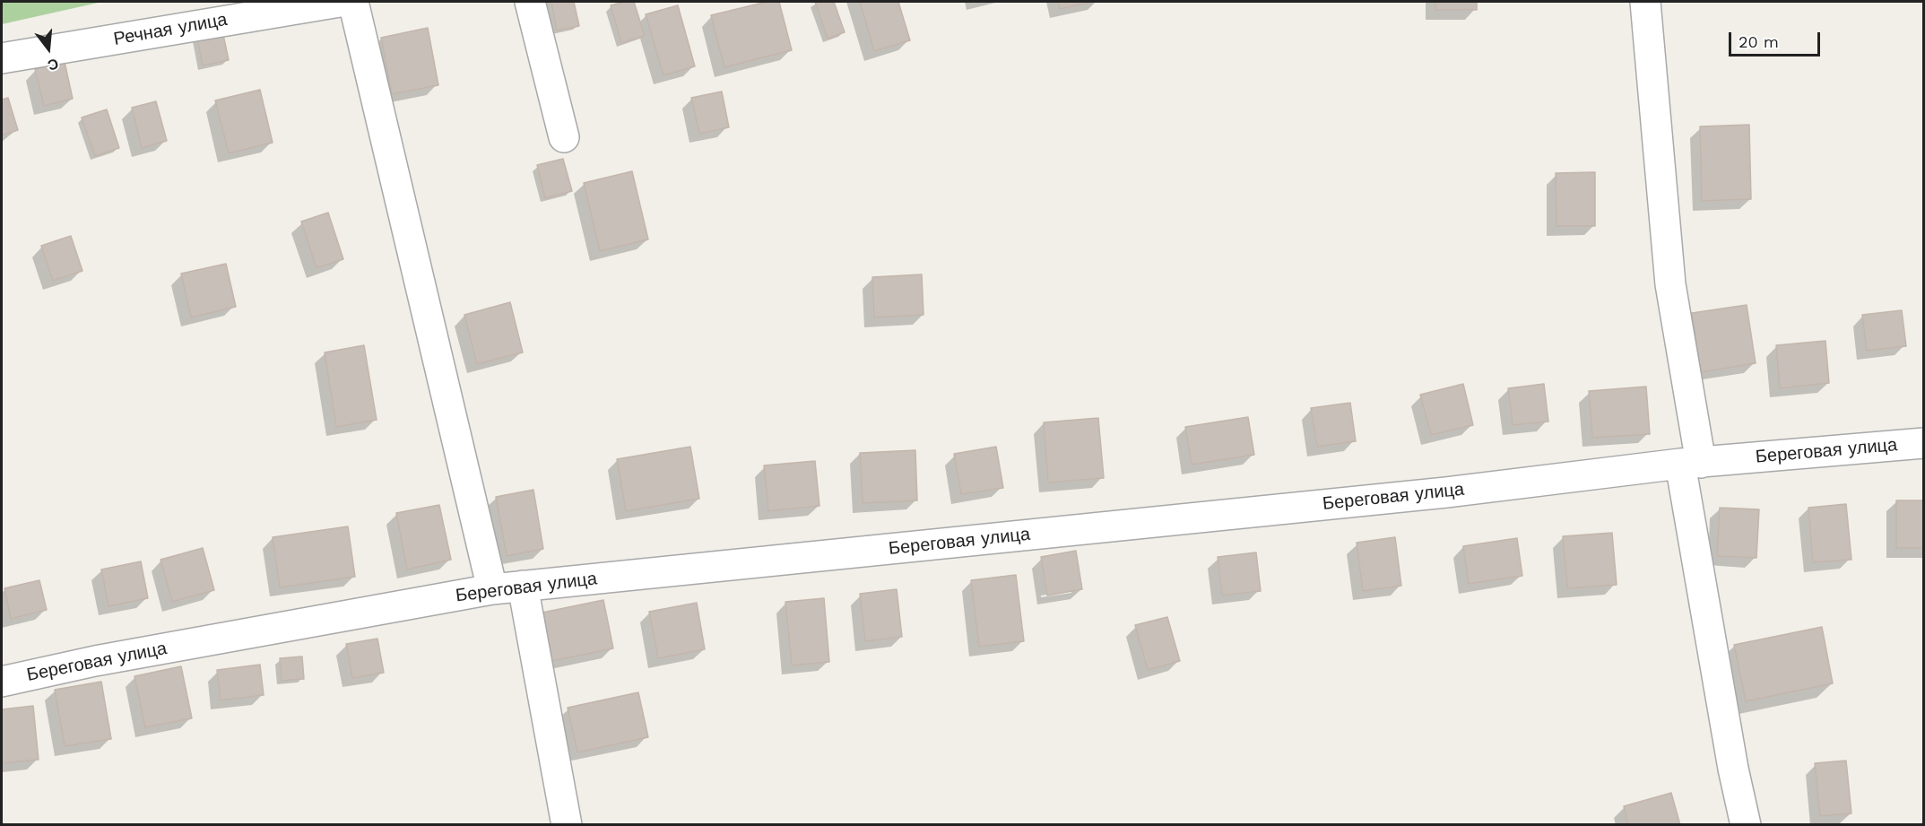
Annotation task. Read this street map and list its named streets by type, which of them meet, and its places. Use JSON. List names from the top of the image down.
{
  "streets": {
    "street": ["Речная улица", "Береговая улица"]
  },
  "scale_bar": "20 m",
  "north": "bottom"
}
